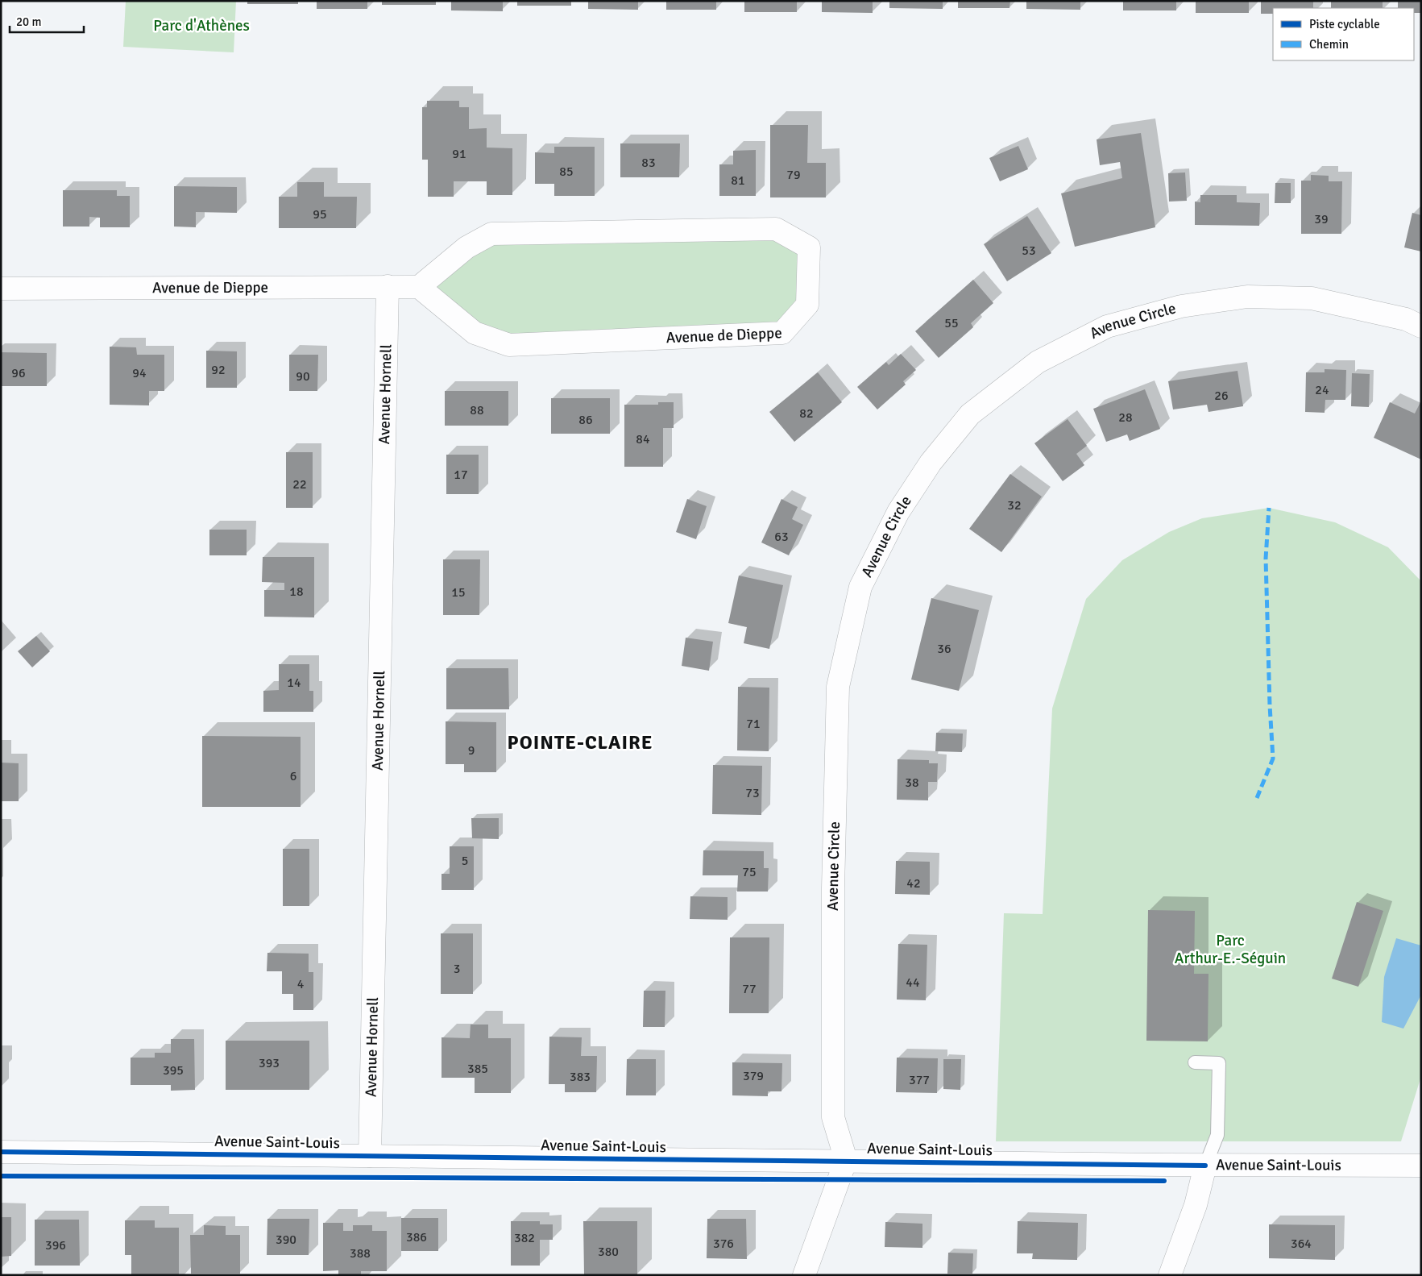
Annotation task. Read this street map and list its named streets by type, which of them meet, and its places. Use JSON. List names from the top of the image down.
{
  "streets": {
    "street": [
      "Avenue de Dieppe",
      "Avenue Circle",
      "Avenue Hornell",
      "Avenue Saint-Louis"
    ]
  },
  "crossings": [
    ["Avenue de Dieppe", "Avenue Hornell"],
    ["Avenue Circle", "Avenue Saint-Louis"],
    ["Avenue Hornell", "Avenue Saint-Louis"]
  ],
  "districts": ["POINTE-CLAIRE"],
  "parks": ["Parc d'Athènes", "Parc Arthur-E.-Séguin"],
  "house_numbers": [
    "91",
    "83",
    "85",
    "79",
    "81",
    "95",
    "39",
    "53",
    "55",
    "92",
    "96",
    "94",
    "90",
    "24",
    "26",
    "88",
    "82",
    "28",
    "86",
    "84",
    "17",
    "22",
    "32",
    "63",
    "18",
    "15",
    "36",
    "14",
    "71",
    "9",
    "6",
    "38",
    "73",
    "5",
    "75",
    "42",
    "3",
    "44",
    "4",
    "77",
    "393",
    "385",
    "395",
    "379",
    "383",
    "377",
    "386",
    "382",
    "390",
    "376",
    "364",
    "396",
    "380",
    "388"
  ],
  "legend": ["Piste cyclable", "Chemin"],
  "scale_bar": "20 m"
}
